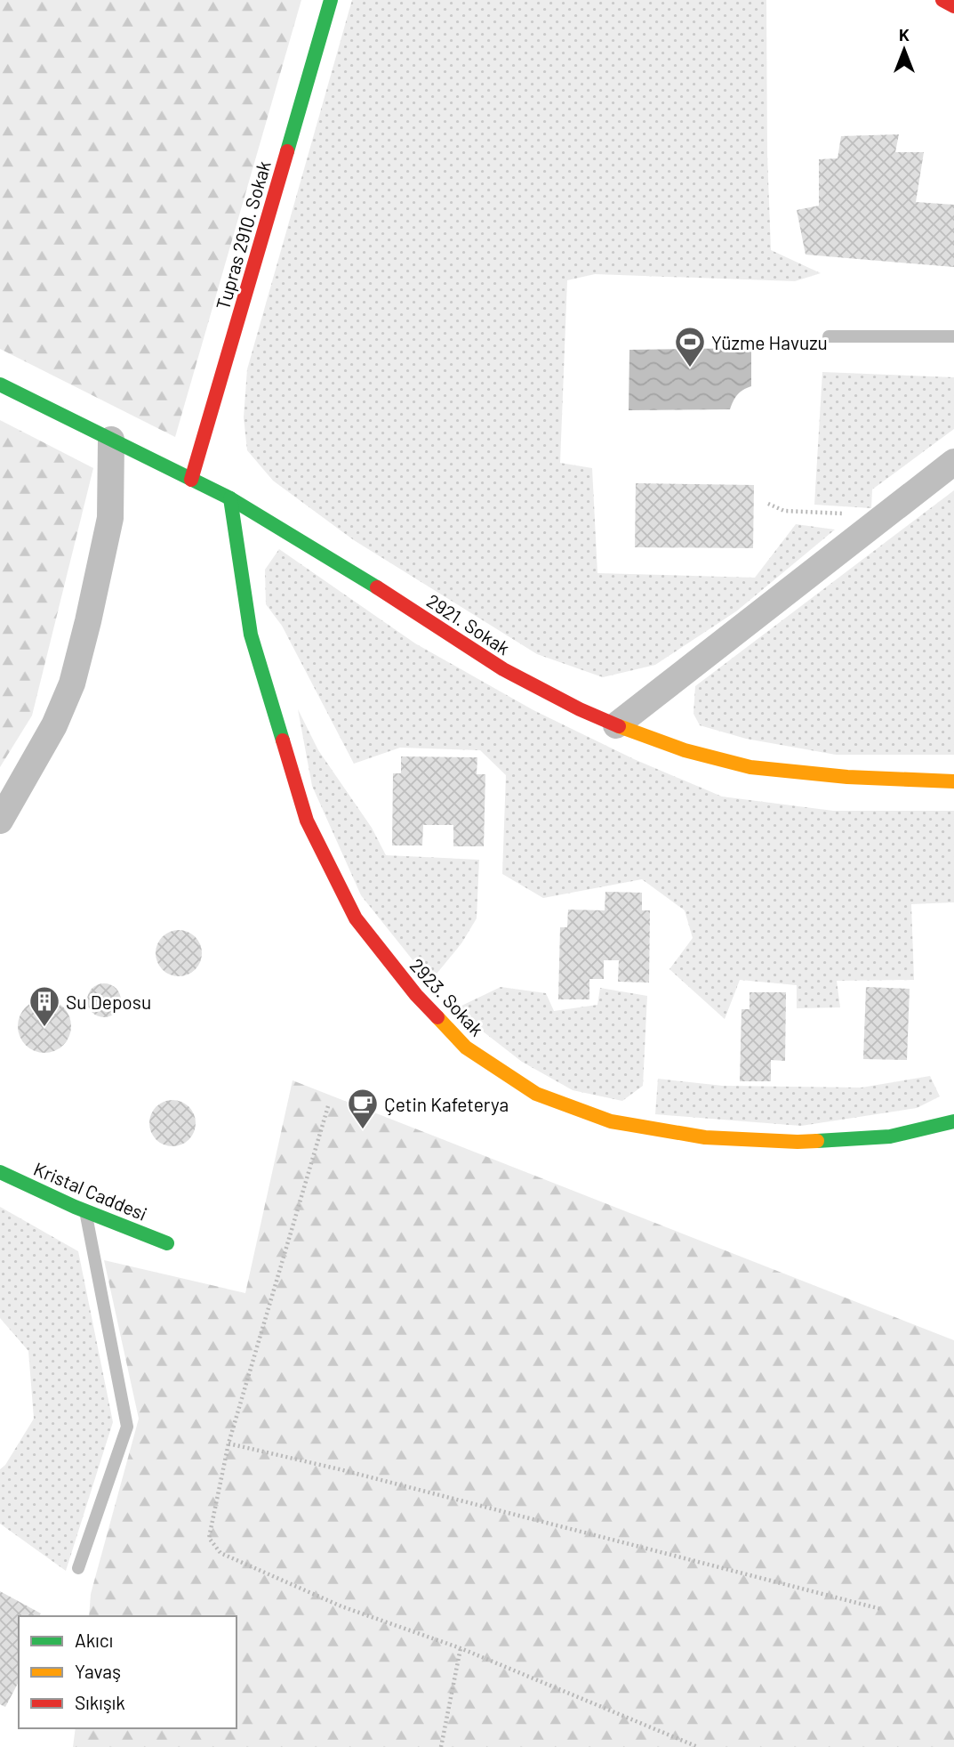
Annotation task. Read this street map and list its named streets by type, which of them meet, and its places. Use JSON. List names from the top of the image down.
{
  "streets": {
    "street": [
      "Tupras 2910. Sokak",
      "2921. Sokak",
      "2923. Sokak",
      "Kristal Caddesi"
    ]
  },
  "crossings": [
    ["Tupras 2910. Sokak", "2921. Sokak"],
    ["2921. Sokak", "2923. Sokak"]
  ],
  "places": {
    "sports": ["Yüzme Havuzu"],
    "building": ["Su Deposu"],
    "cafe": ["Çetin Kafeterya"]
  },
  "legend": ["Akıcı", "Yavaş", "Sıkışık"],
  "north": "top"
}
